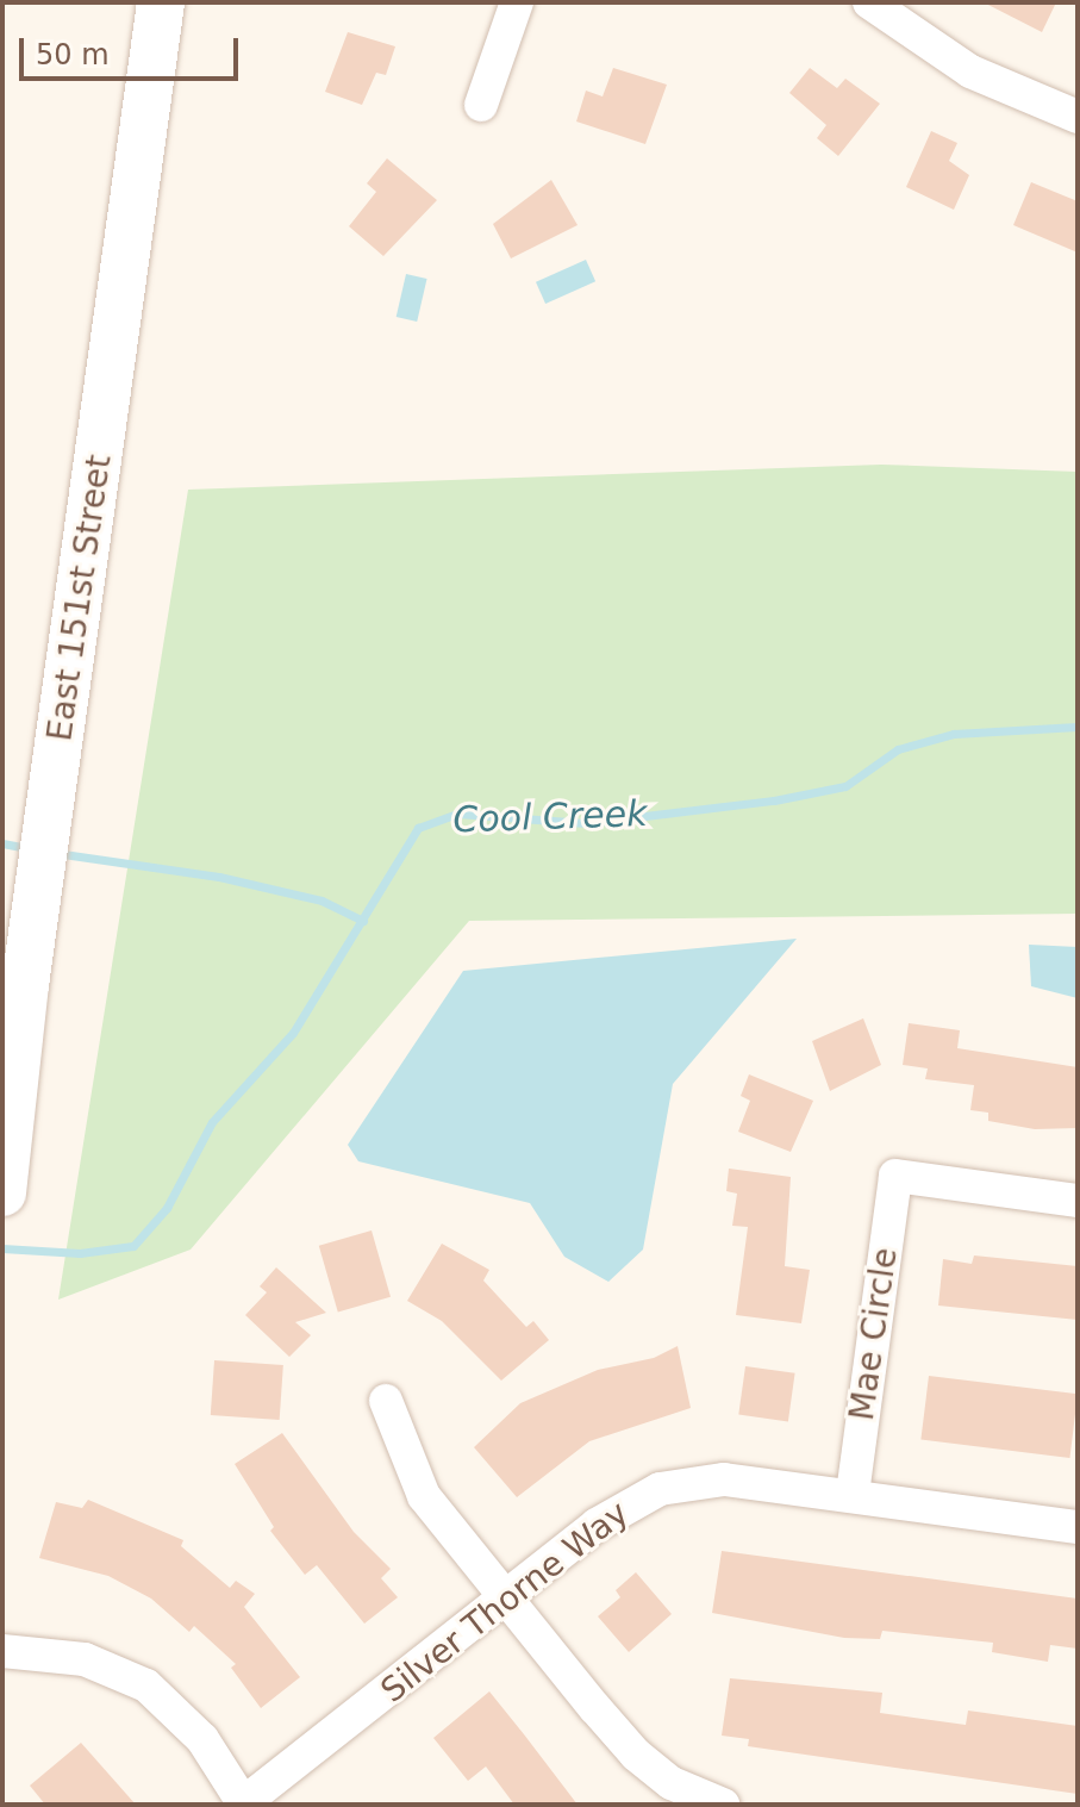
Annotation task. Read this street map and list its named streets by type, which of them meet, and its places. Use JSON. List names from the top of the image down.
{
  "streets": {
    "street": ["East 151st Street", "Mae Circle", "Silver Thorne Way"]
  },
  "crossings": [
    ["Mae Circle", "Silver Thorne Way"]
  ],
  "water": ["Cool Creek"],
  "scale_bar": "50 m"
}
